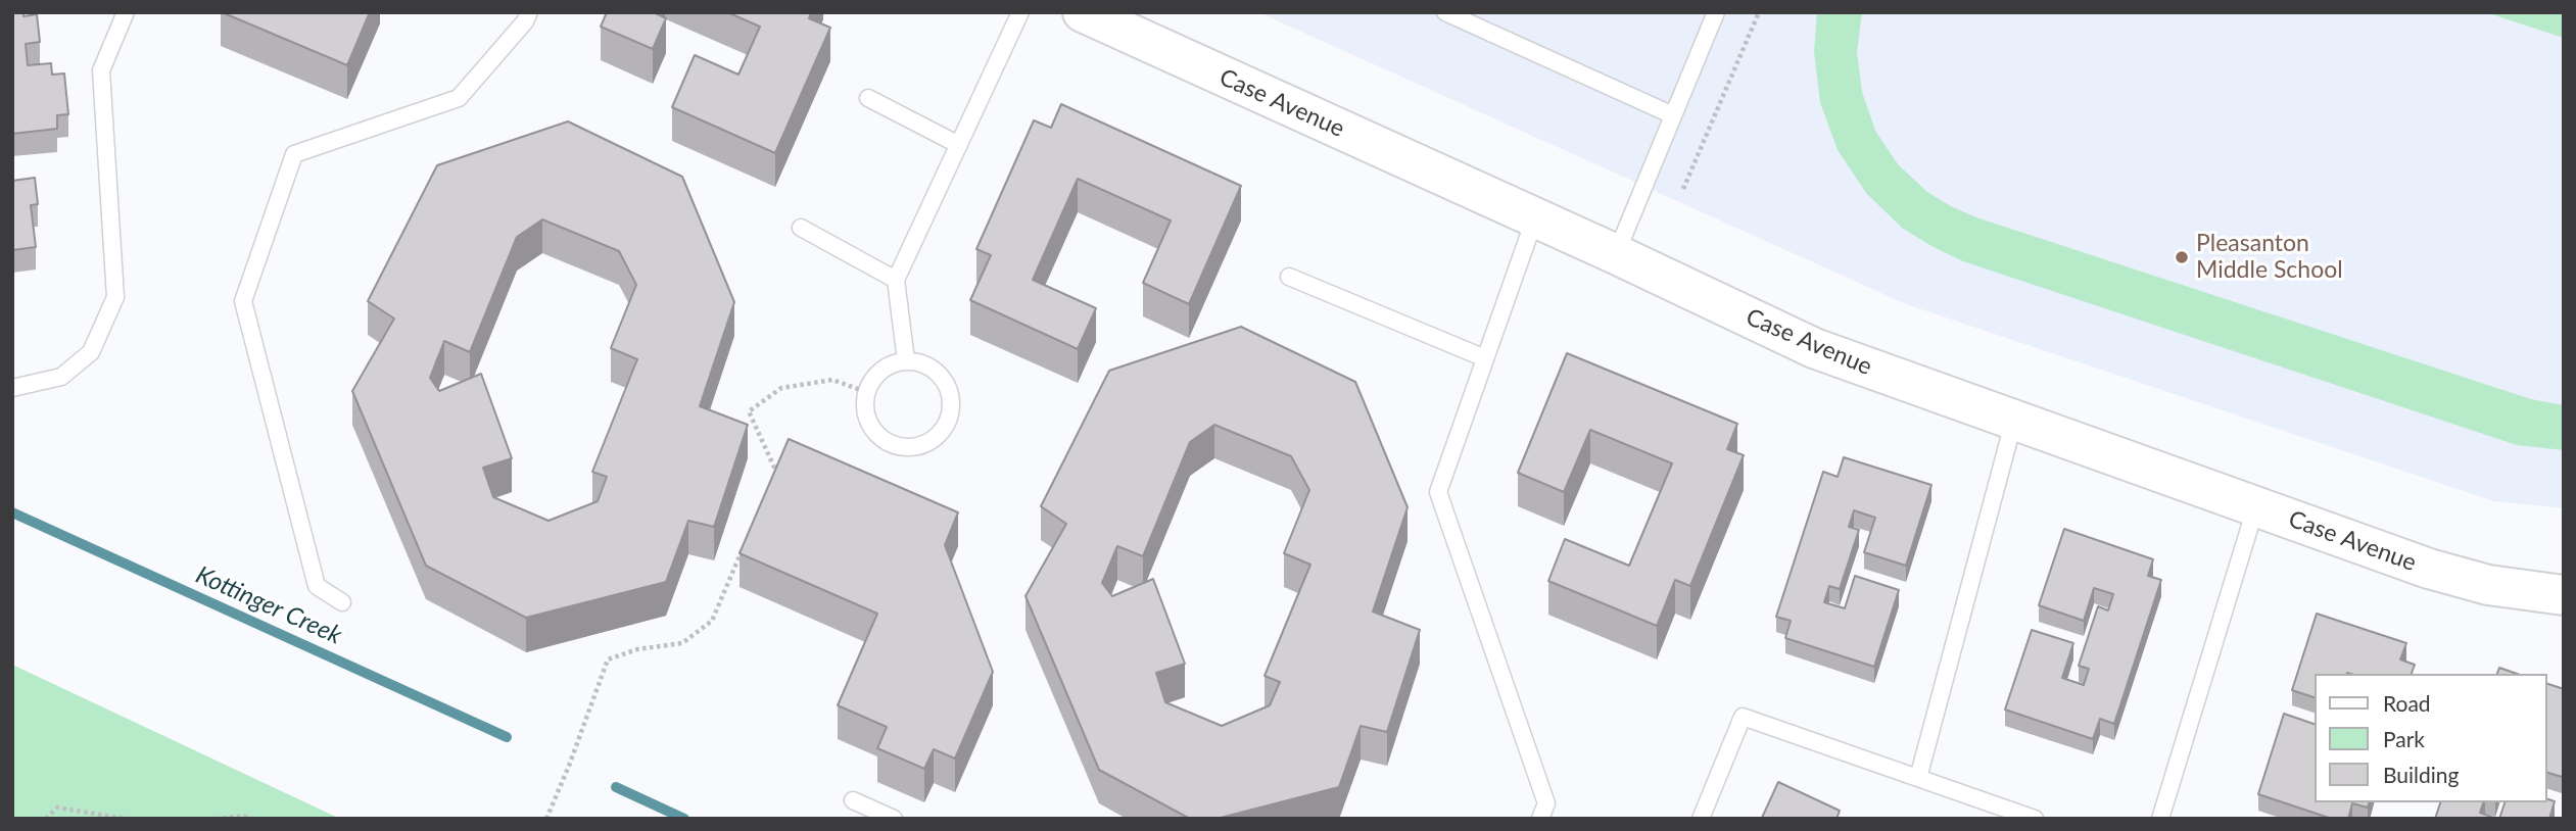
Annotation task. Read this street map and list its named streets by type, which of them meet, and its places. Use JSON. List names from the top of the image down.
{
  "streets": {
    "street": ["Case Avenue"]
  },
  "water": ["Kottinger Creek"],
  "places": ["Pleasanton Middle School"],
  "legend": ["Road", "Park", "Building"]
}
